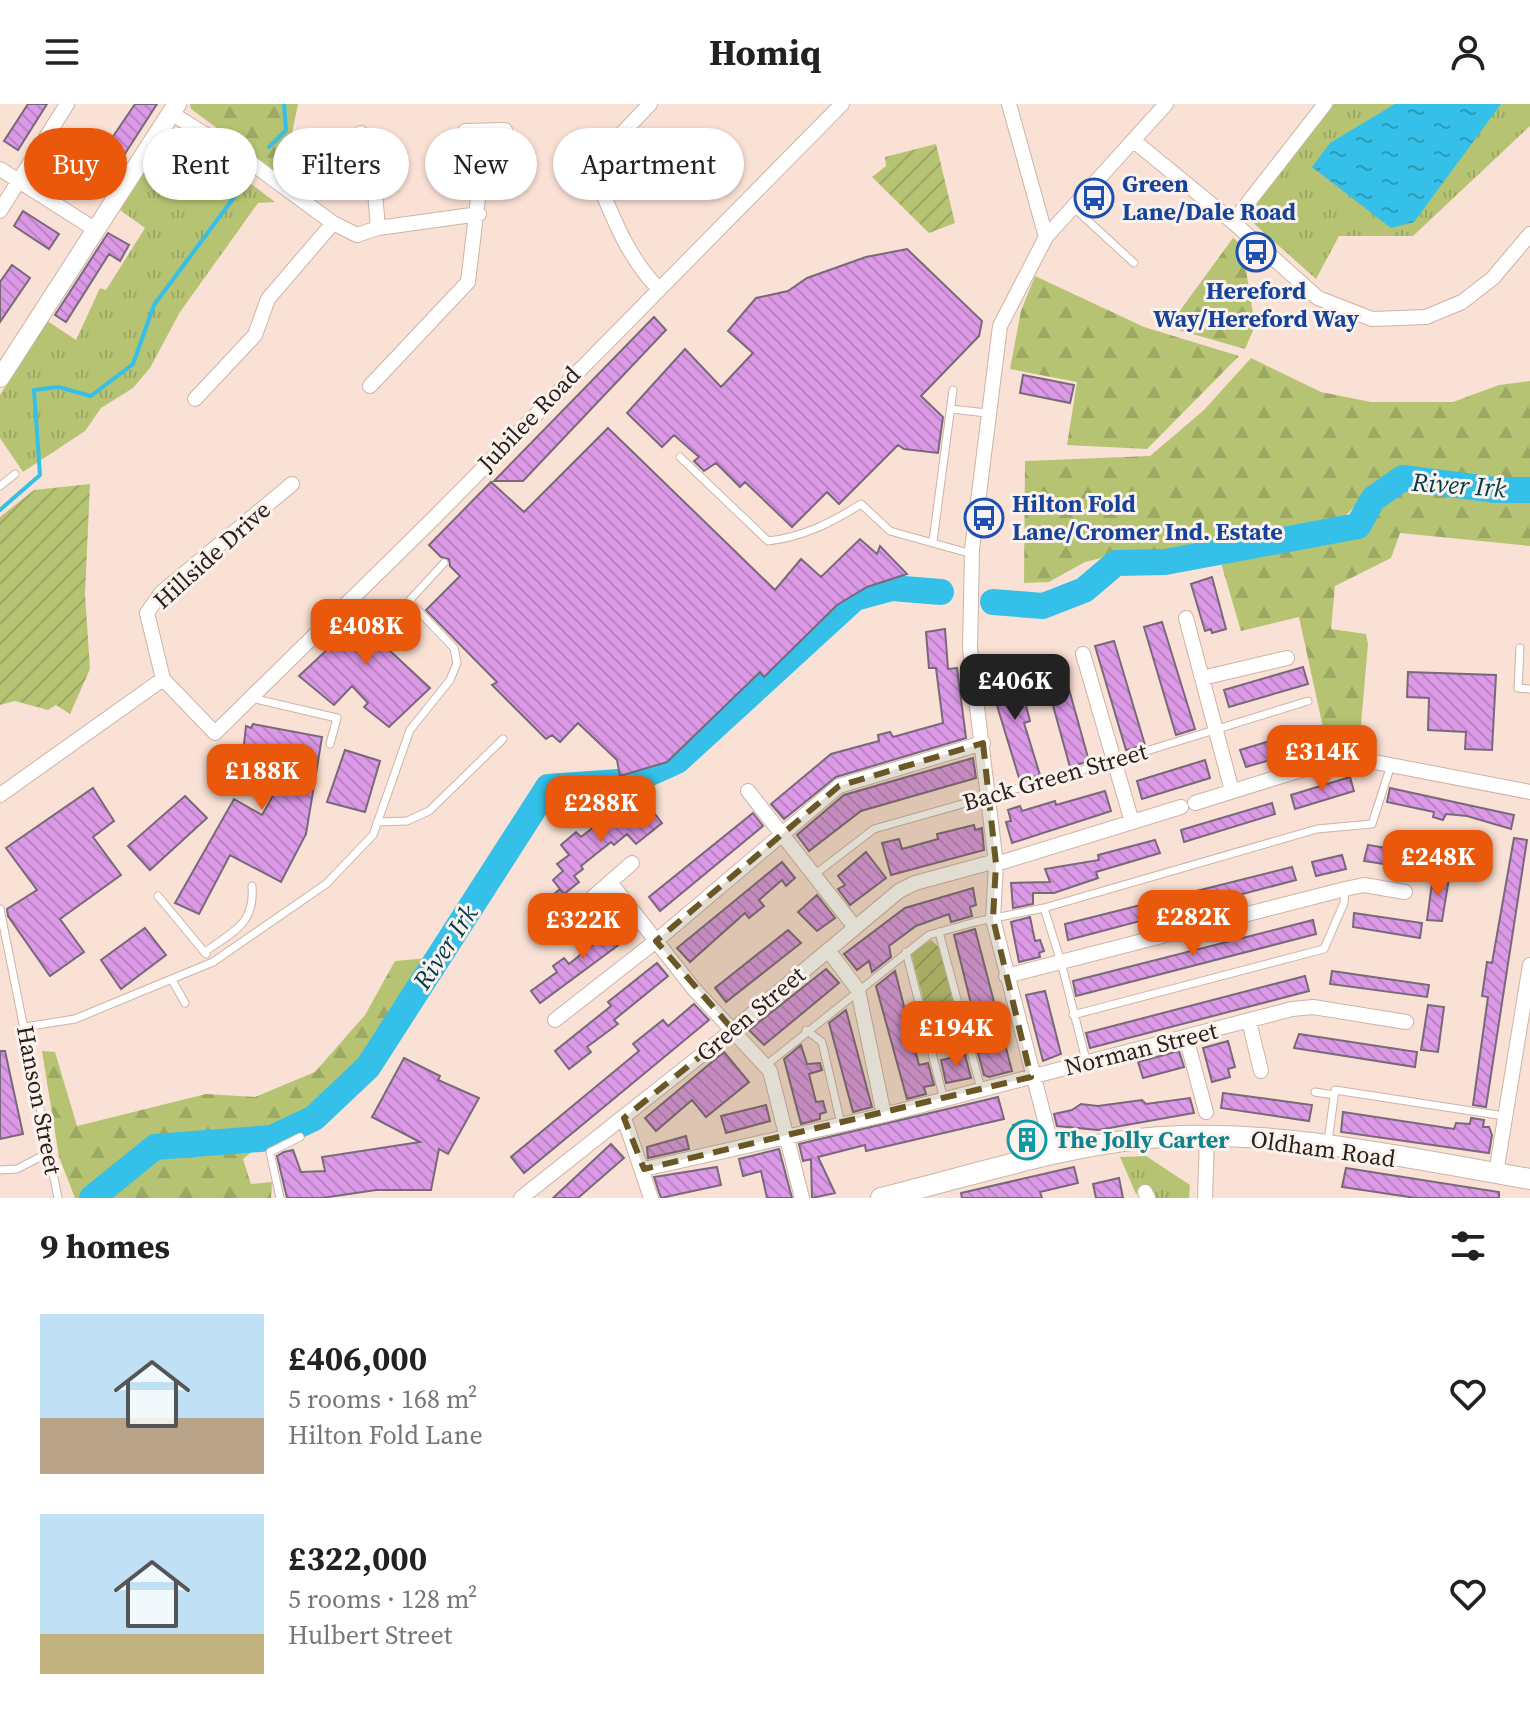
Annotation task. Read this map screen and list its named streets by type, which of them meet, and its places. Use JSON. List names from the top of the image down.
{
  "streets": {
    "main road": ["Oldham Road"],
    "street": [
      "Jubilee Road",
      "Hillside Drive",
      "Green Street",
      "Norman Street"
    ],
    "lane": ["Back Green Street", "Hanson Street"]
  },
  "crossings": [
    ["Jubilee Road", "Hillside Drive"]
  ],
  "water": ["River Irk"],
  "places": {
    "bus stop": ["Green Lane/Dale Road", "Hereford Way/Hereford Way", "Hilton Fold Lane/Cromer Ind. Estate"],
    "building": ["The Jolly Carter"]
  },
  "page": {
    "header": "Homiq",
    "chip": [
      "Buy",
      "Rent",
      "Filters",
      "New",
      "Apartment"
    ],
    "price": [
      "£408K",
      "£406K",
      "£314K",
      "£188K",
      "£288K",
      "£248K",
      "£282K",
      "£322K",
      "£194K"
    ],
    "heading": "9 homes",
    "list": [
      {
        "name": "£406,000",
        "note": "5 rooms · 168 m² · Hilton Fold Lane"
      },
      {
        "name": "£322,000",
        "note": "5 rooms · 128 m² · Hulbert Street"
      }
    ]
  }
}
